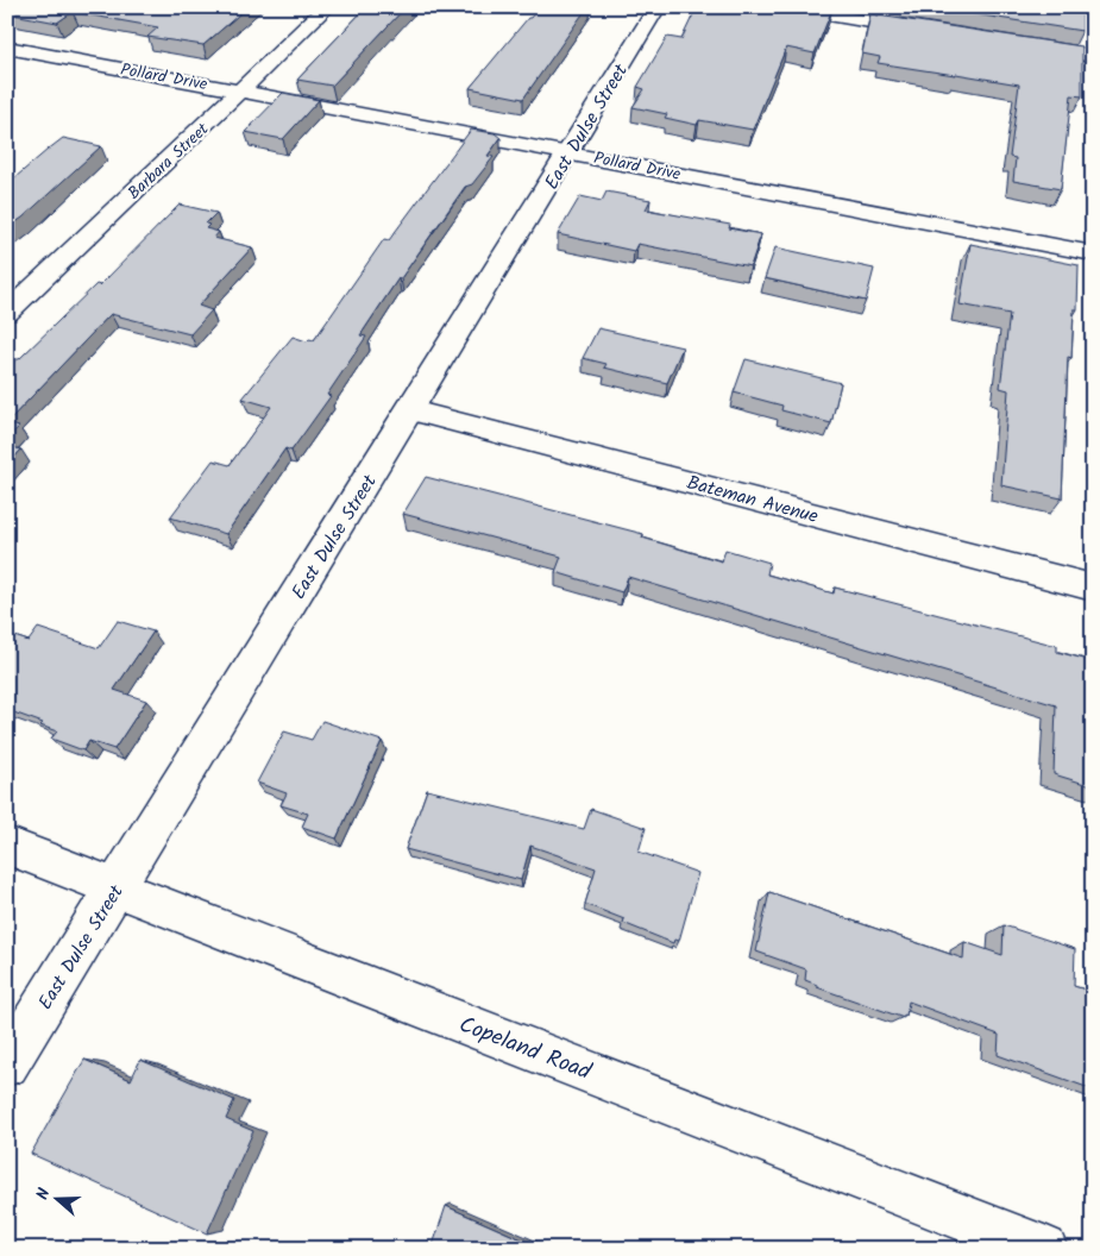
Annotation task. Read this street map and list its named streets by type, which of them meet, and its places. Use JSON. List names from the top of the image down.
{
  "streets": {
    "street": [
      "Pollard Drive",
      "East Dulse Street",
      "Barbara Street",
      "Bateman Avenue",
      "Copeland Road"
    ]
  },
  "crossings": [
    ["Pollard Drive", "East Dulse Street"],
    ["Pollard Drive", "Barbara Street"],
    ["East Dulse Street", "Bateman Avenue"],
    ["East Dulse Street", "Copeland Road"]
  ],
  "north": "left"
}
